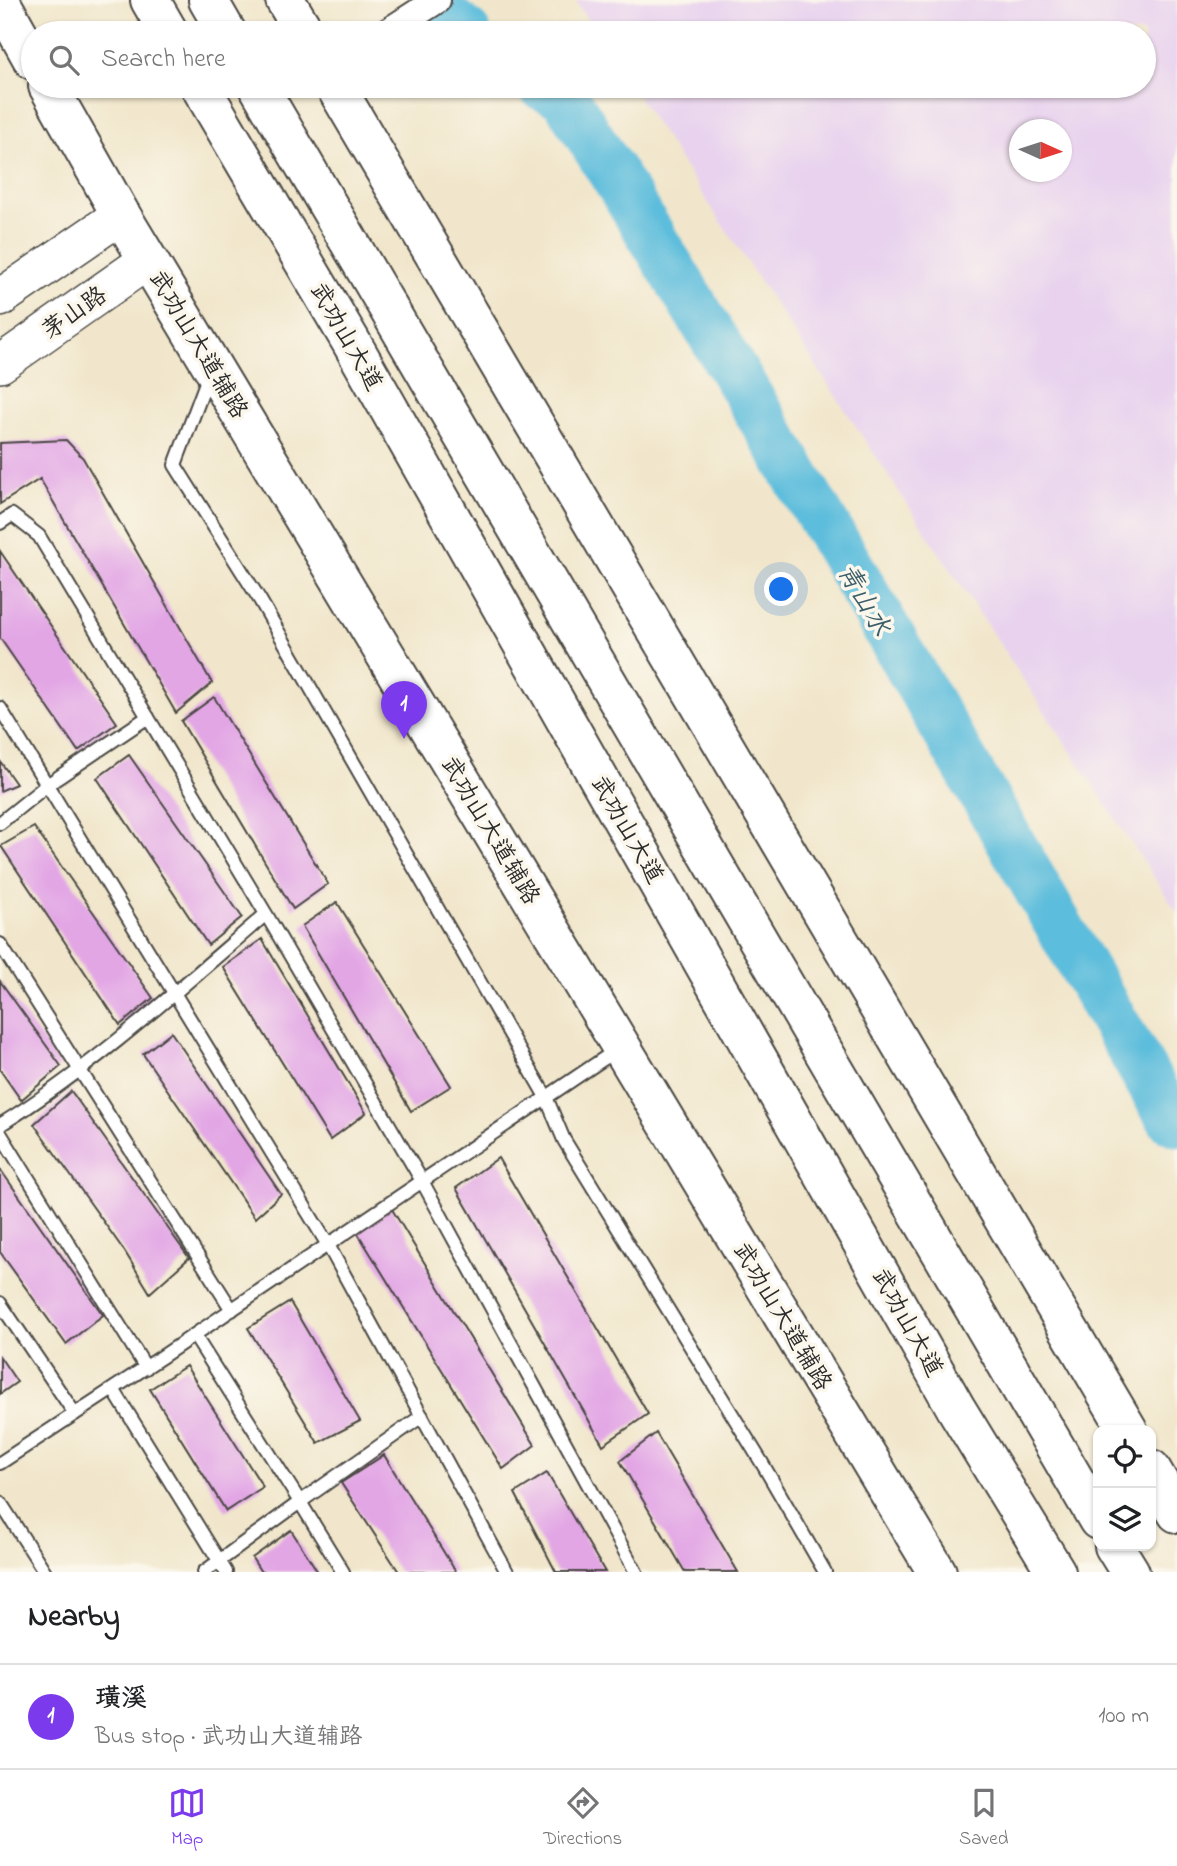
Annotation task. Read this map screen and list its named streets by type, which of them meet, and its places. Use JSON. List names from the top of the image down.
{
  "streets": {
    "main road": ["茅山路", "武功山大道", "武功山大道辅路"]
  },
  "crossings": [
    ["茅山路", "武功山大道辅路"]
  ],
  "water": ["青山水"],
  "north": "right",
  "page": {
    "search": "Search here",
    "pins": "1",
    "heading": "Nearby",
    "list": [
      {
        "mark": "1",
        "name": "璜溪",
        "note": "Bus stop · 武功山大道辅路",
        "value": "100 m"
      }
    ],
    "nav": ["Map", "Directions", "Saved"]
  }
}
